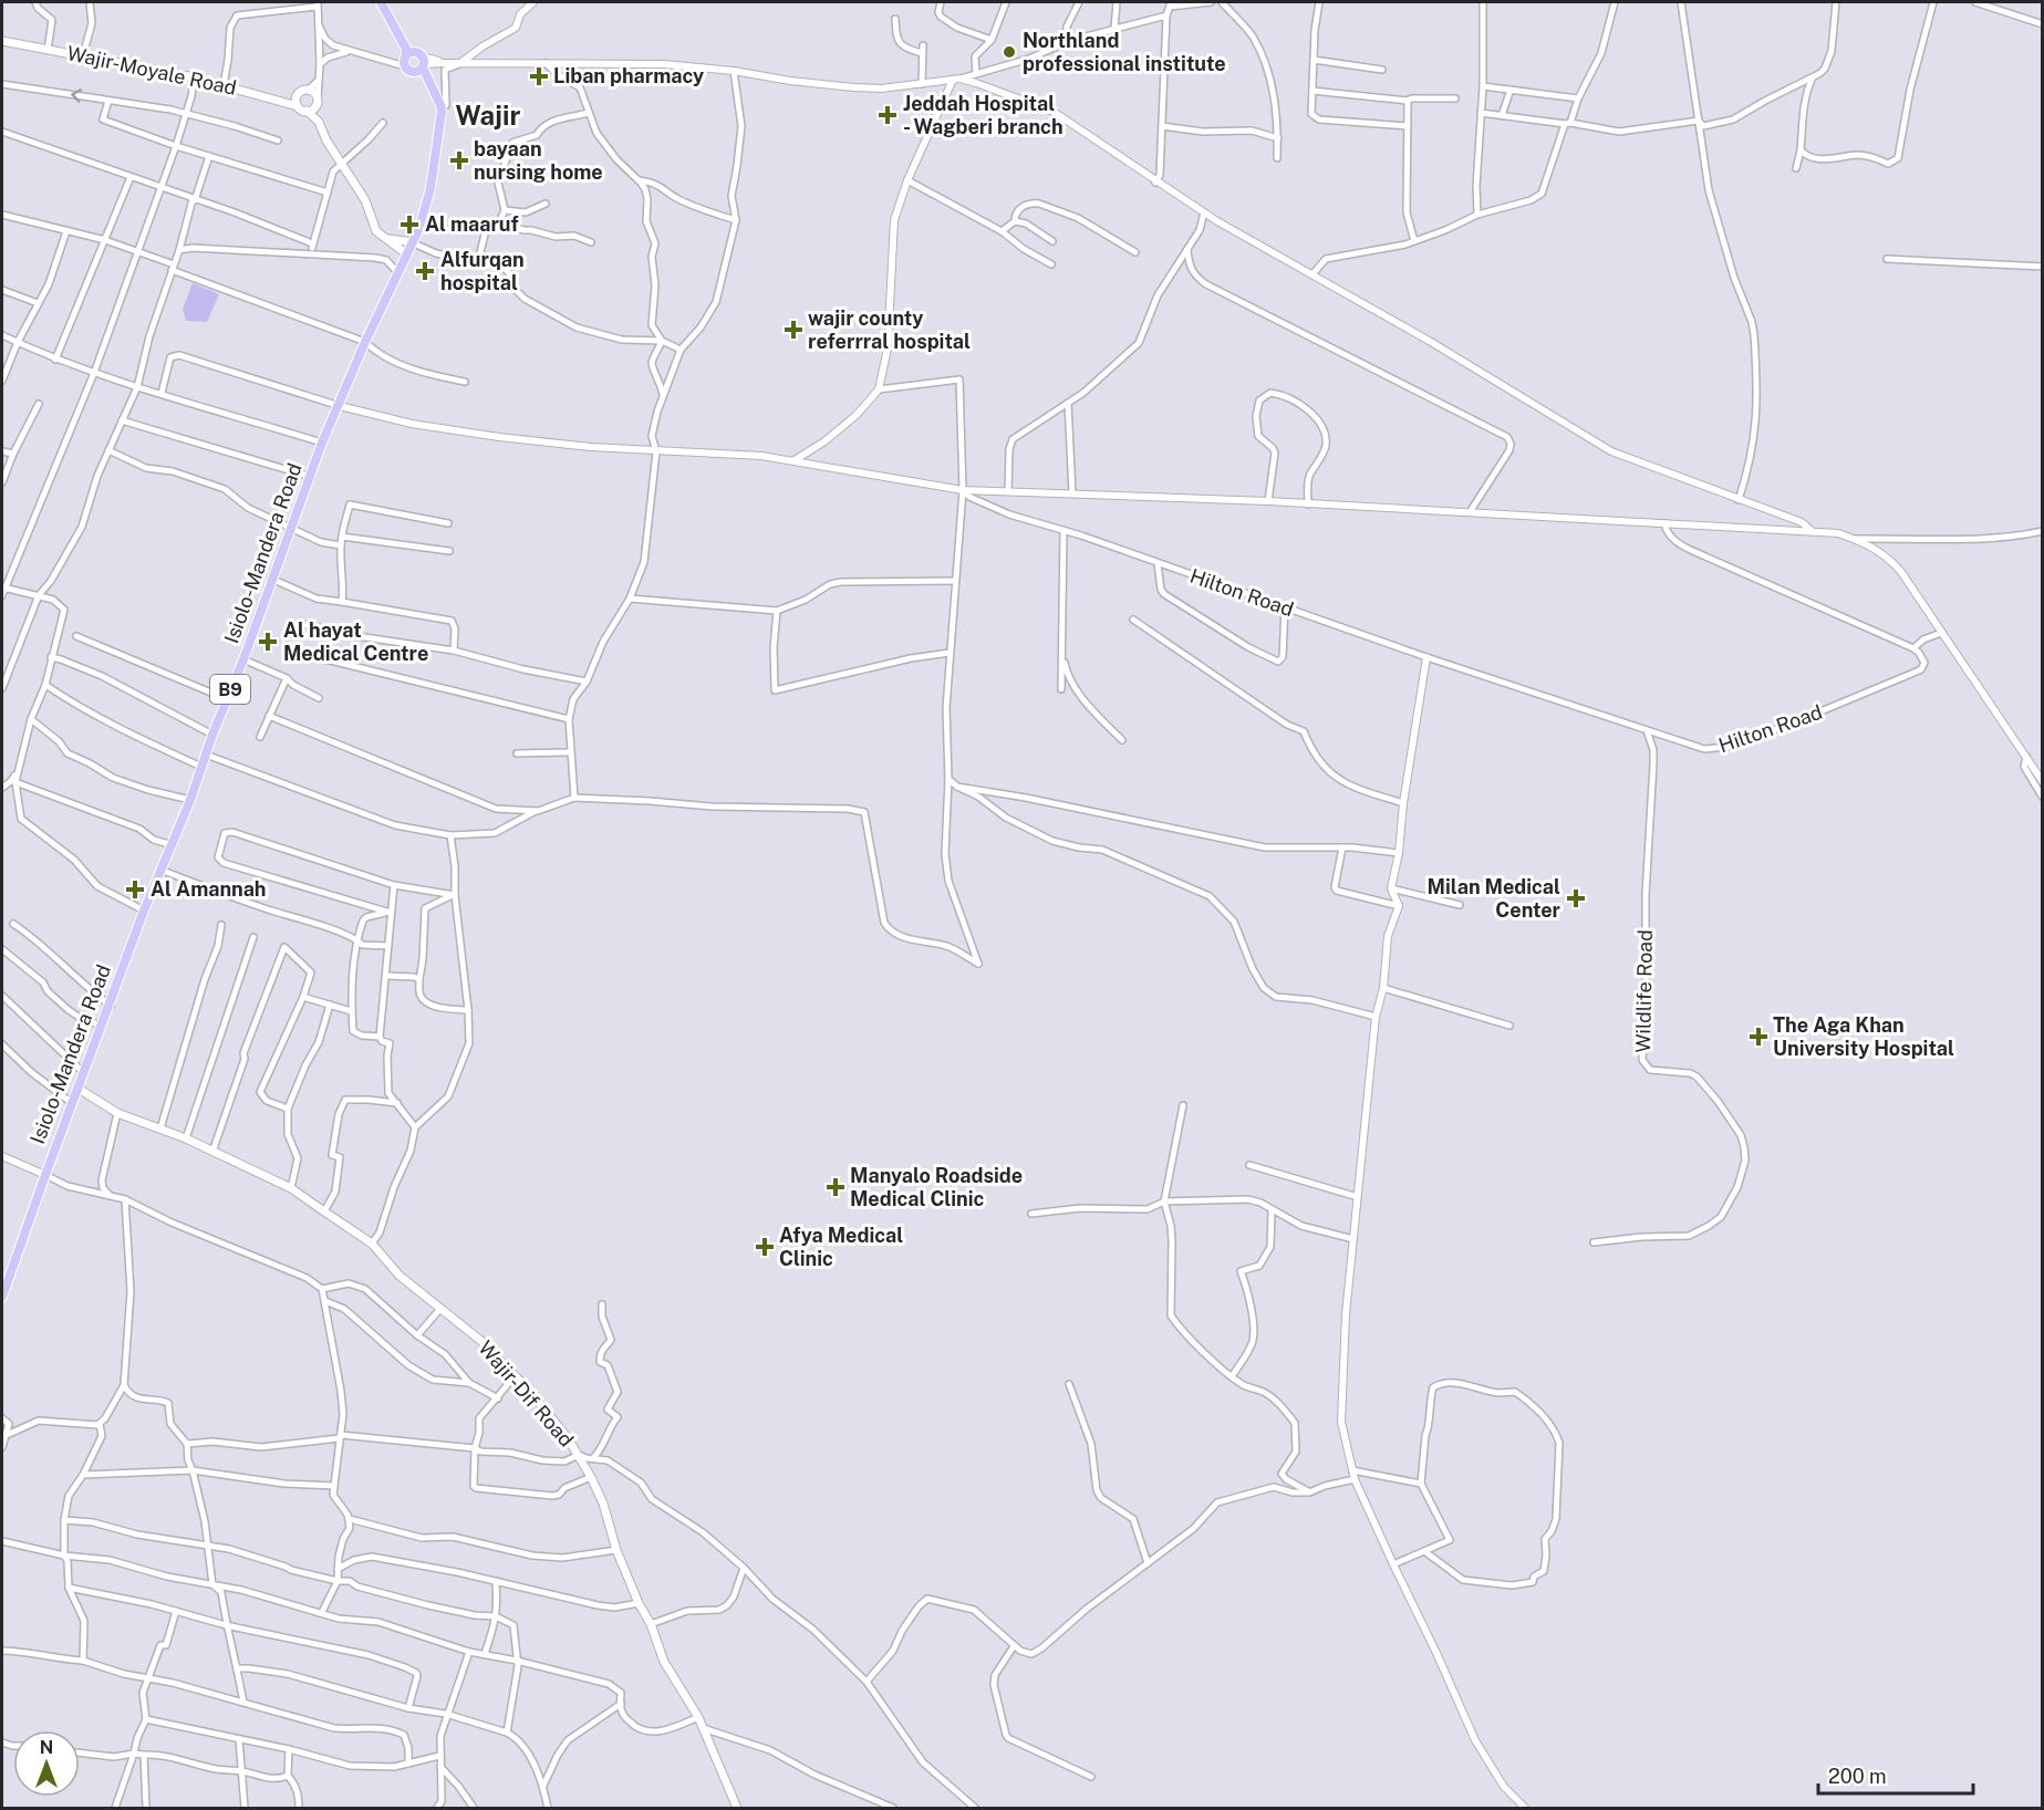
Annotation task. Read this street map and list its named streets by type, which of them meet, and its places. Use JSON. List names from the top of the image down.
{
  "streets": {
    "highway": ["Isiolo-Mandera Road", "B9"],
    "main road": ["Wajir-Moyale Road", "Wajir-Dif Road"],
    "street": ["Hilton Road", "Wildlife Road"]
  },
  "crossings": [
    ["Isiolo-Mandera Road", "Wajir-Dif Road"],
    ["Hilton Road", "Wildlife Road"]
  ],
  "districts": ["Wajir"],
  "places": {
    "other": ["Northland professional institute"],
    "health": [
      "Liban pharmacy",
      "Jeddah Hospital - Wagberi branch",
      "bayaan nursing home",
      "Al maaruf",
      "Alfurqan hospital",
      "wajir county referrral hospital",
      "Al hayat Medical Centre",
      "Al Amannah",
      "Milan Medical Center",
      "The Aga Khan University Hospital",
      "Manyalo Roadside Medical Clinic",
      "Afya Medical Clinic"
    ]
  },
  "scale_bar": "200 m",
  "north": "top"
}
